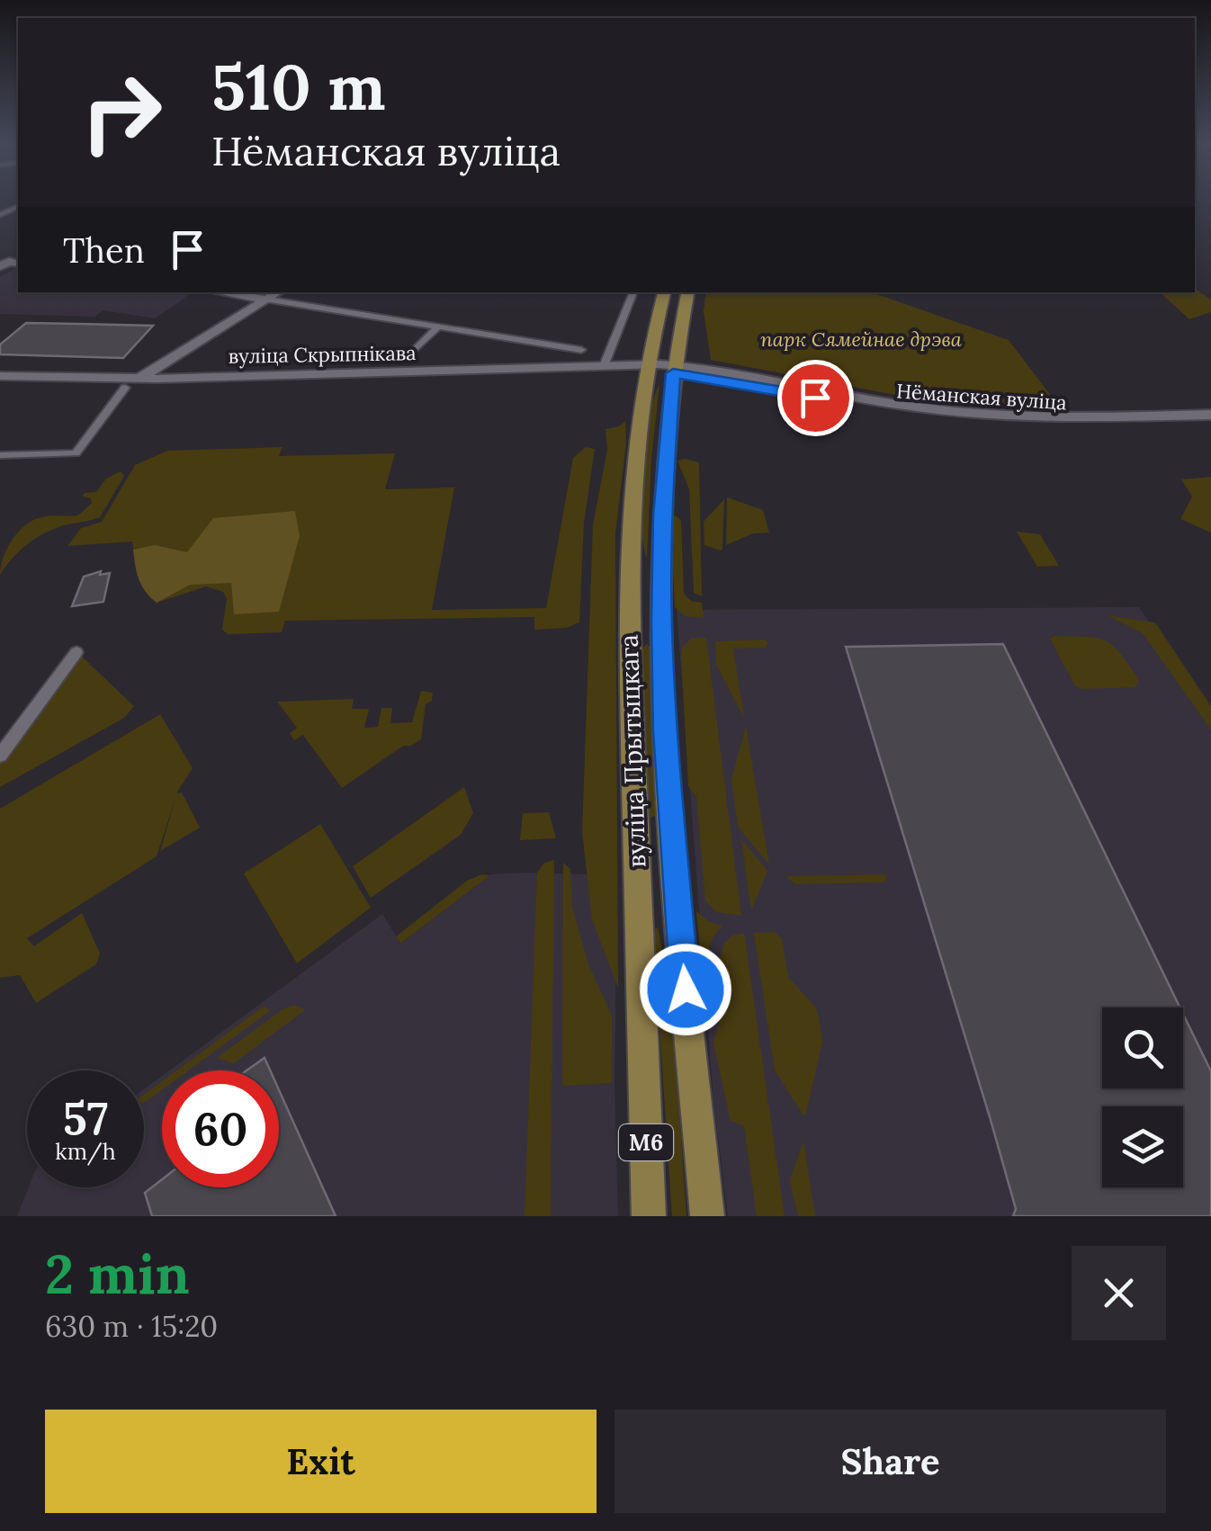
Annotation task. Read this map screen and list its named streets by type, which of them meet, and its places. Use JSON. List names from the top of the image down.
{
  "streets": {
    "main road": [
      "вуліца Скрыпнікава",
      "Нёманская вуліца",
      "вуліца Прытыцкага",
      "М6"
    ]
  },
  "crossings": [
    ["вуліца Скрыпнікава", "Нёманская вуліца"],
    ["вуліца Скрыпнікава", "вуліца Прытыцкага"],
    ["Нёманская вуліца", "вуліца Прытыцкага"]
  ],
  "parks": ["парк Сямейнае дрэва"],
  "page": {
    "turn": ["510 m", "Нёманская вуліца"],
    "then": "Then",
    "speed": "57 km/h",
    "limit": "60",
    "heading": ["2 min", "630 m · 15:20"],
    "buttons": ["Exit", "Share"]
  }
}
